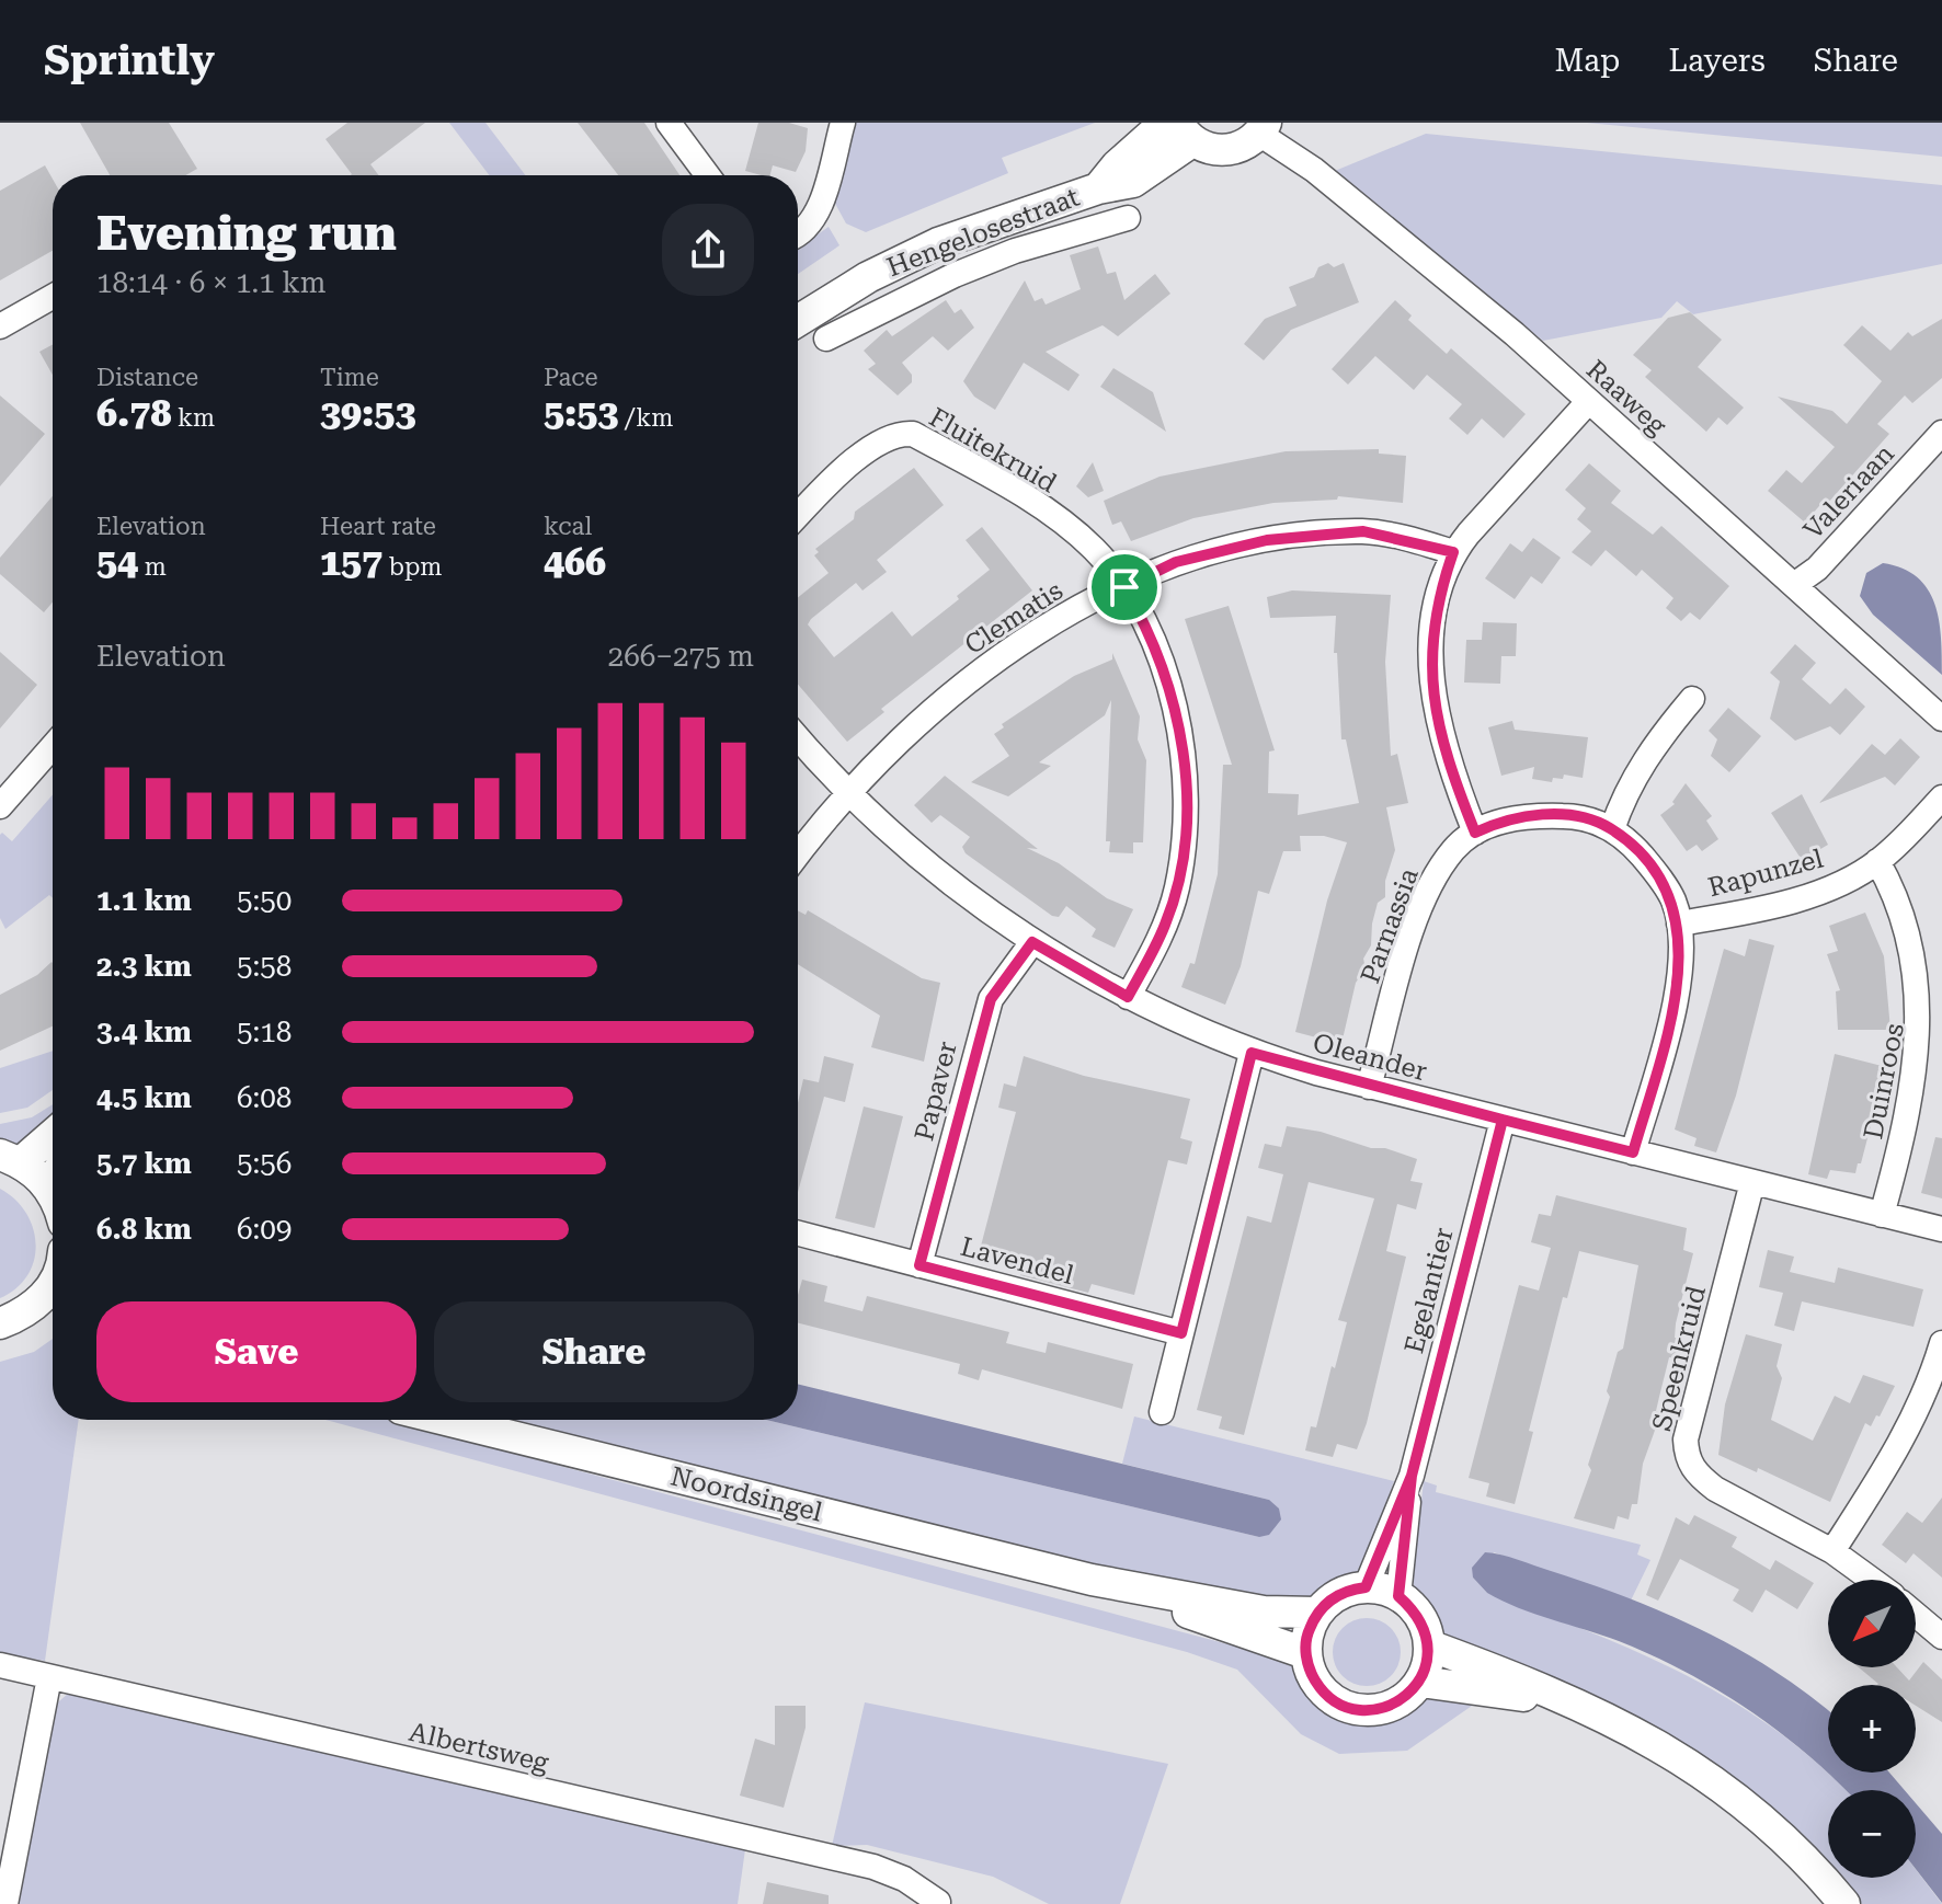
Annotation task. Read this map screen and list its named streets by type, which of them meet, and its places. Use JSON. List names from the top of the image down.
{
  "streets": {
    "main road": ["Hengelosestraat", "Noordsingel"],
    "street": [
      "Raaweg",
      "Fluitekruid",
      "Valeriaan",
      "Clematis",
      "Rapunzel",
      "Parnassia",
      "Oleander",
      "Duinroos",
      "Papaver",
      "Lavendel",
      "Egelantier",
      "Speenkruid",
      "Albertsweg"
    ]
  },
  "crossings": [
    ["Raaweg", "Valeriaan"],
    ["Fluitekruid", "Clematis"],
    ["Fluitekruid", "Oleander"],
    ["Clematis", "Oleander"],
    ["Rapunzel", "Parnassia"],
    ["Rapunzel", "Duinroos"],
    ["Parnassia", "Oleander"],
    ["Oleander", "Duinroos"],
    ["Oleander", "Papaver"],
    ["Oleander", "Egelantier"],
    ["Oleander", "Speenkruid"],
    ["Papaver", "Lavendel"],
    ["Egelantier", "Noordsingel"]
  ],
  "north": "bottom left",
  "page": {
    "header": "Sprintly",
    "nav": ["Map", "Layers", "Share"],
    "heading": ["Evening run", "18:14 · 6 × 1.1 km"],
    "stats": [
      ["Distance", "6.78 km"],
      ["Time", "39:53"],
      ["Pace", "5:53 /km"],
      ["Elevation", "54 m"],
      ["Heart rate", "157 bpm"],
      ["kcal", "466"]
    ],
    "chart": ["Elevation", "266–275 m"],
    "list": [
      {
        "name": "1.1 km",
        "note": "5:50"
      },
      {
        "name": "2.3 km",
        "note": "5:58"
      },
      {
        "name": "3.4 km",
        "note": "5:18"
      },
      {
        "name": "4.5 km",
        "note": "6:08"
      },
      {
        "name": "5.7 km",
        "note": "5:56"
      },
      {
        "name": "6.8 km",
        "note": "6:09"
      }
    ],
    "buttons": ["Save", "Share"],
    "map_buttons": ["+", "−"]
  }
}
